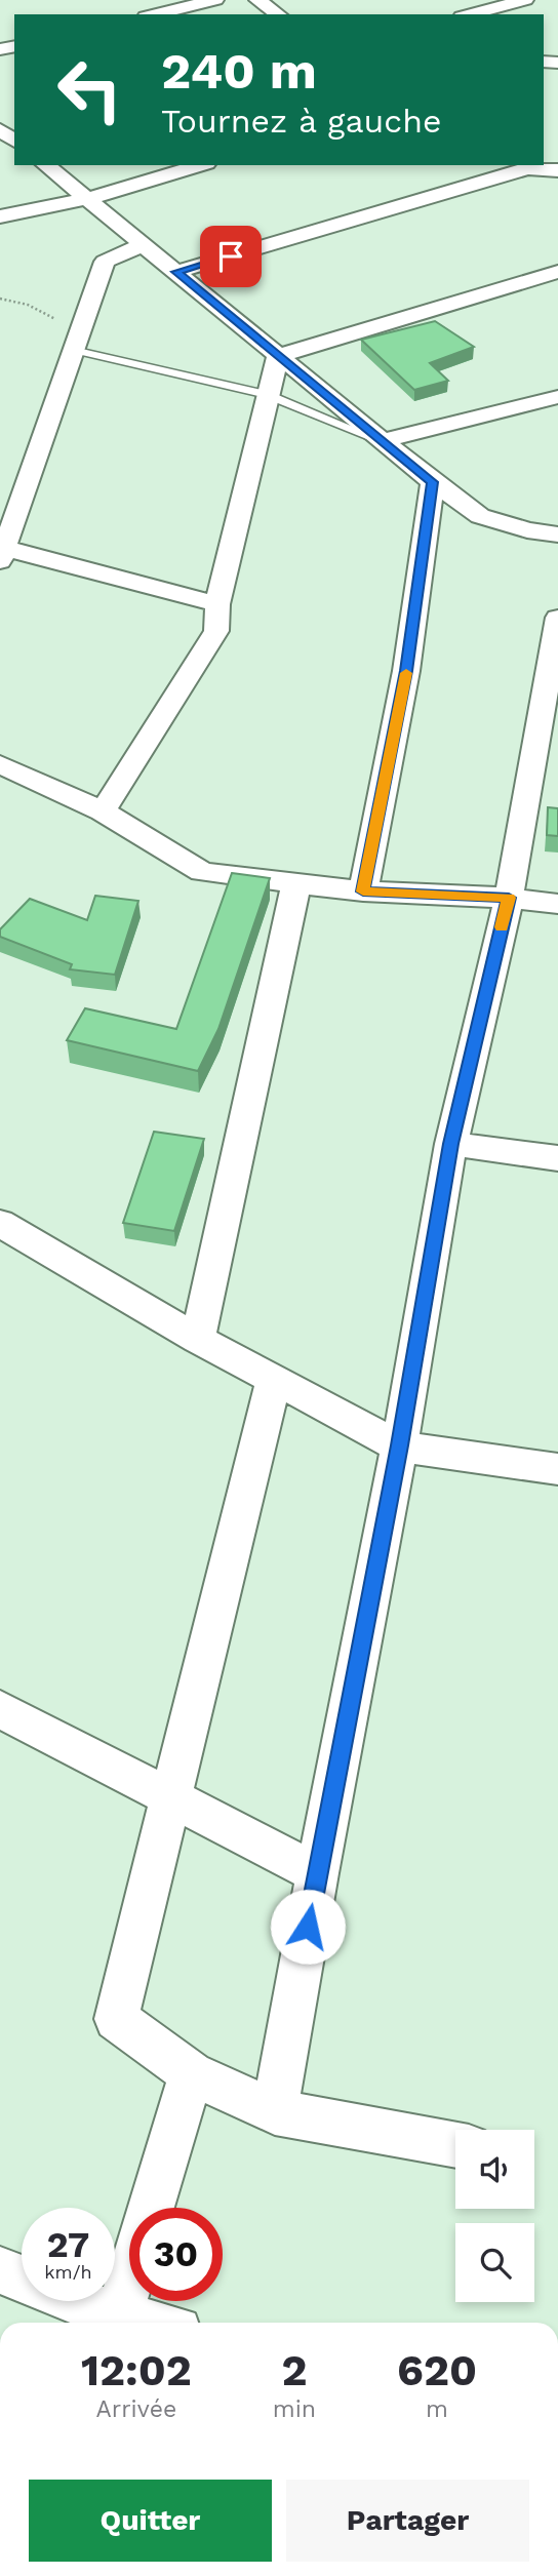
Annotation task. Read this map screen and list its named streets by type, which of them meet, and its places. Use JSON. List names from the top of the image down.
{
  "page": {
    "turn": ["240 m", "Tournez à gauche"],
    "speed": "27 km/h",
    "limit": "30",
    "eta": [
      "12:02",
      "Arrivée",
      "2",
      "min",
      "620",
      "m"
    ],
    "buttons": ["Quitter", "Partager"]
  }
}
